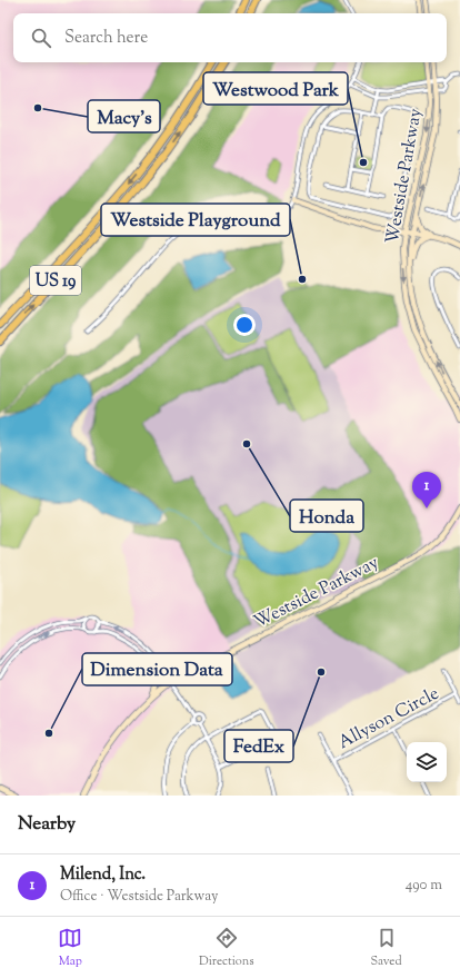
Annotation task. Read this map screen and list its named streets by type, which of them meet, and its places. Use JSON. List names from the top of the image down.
{
  "streets": {
    "highway": ["US 19"],
    "main road": ["Westside Parkway"],
    "street": ["Allyson Circle"]
  },
  "places": [
    "Macy's",
    "Westwood Park",
    "Westside Playground",
    "Honda",
    "FedEx",
    "Dimension Data"
  ],
  "page": {
    "search": "Search here",
    "pins": "1",
    "heading": "Nearby",
    "list": [
      {
        "mark": "1",
        "name": "Milend, Inc.",
        "note": "Office · Westside Parkway",
        "value": "490 m"
      }
    ],
    "nav": ["Map", "Directions", "Saved"]
  }
}
